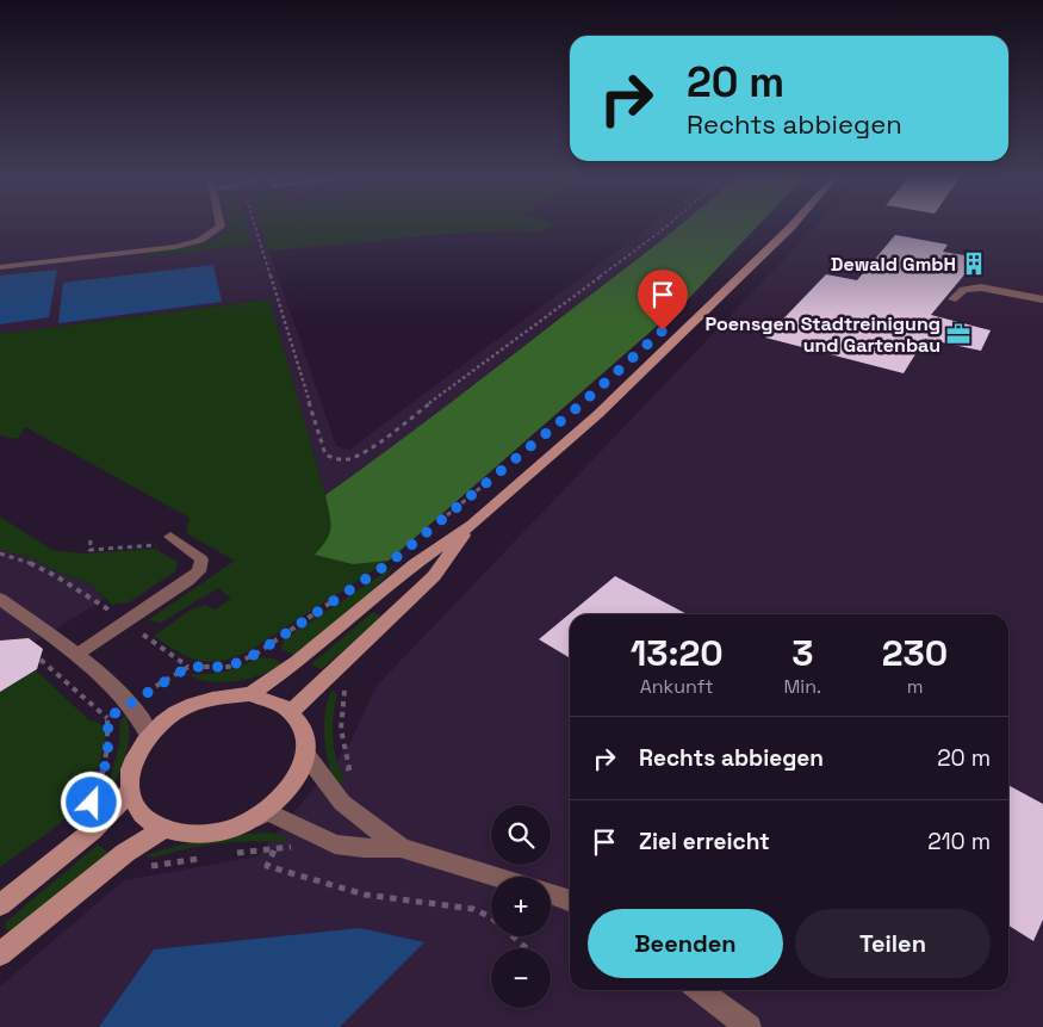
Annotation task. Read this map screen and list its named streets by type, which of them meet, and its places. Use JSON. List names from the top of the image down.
{
  "places": {
    "building": ["Dewald GmbH"],
    "office": ["Poensgen Stadtreinigung und Gartenbau"]
  },
  "page": {
    "turn": ["20 m", "Rechts abbiegen"],
    "eta": [
      "13:20",
      "Ankunft",
      "3",
      "Min.",
      "230",
      "m"
    ],
    "list": [
      {
        "name": "Rechts abbiegen",
        "value": "20 m"
      },
      {
        "name": "Ziel erreicht",
        "value": "210 m"
      }
    ],
    "map_buttons": ["+", "−"],
    "buttons": ["Beenden", "Teilen"]
  }
}
